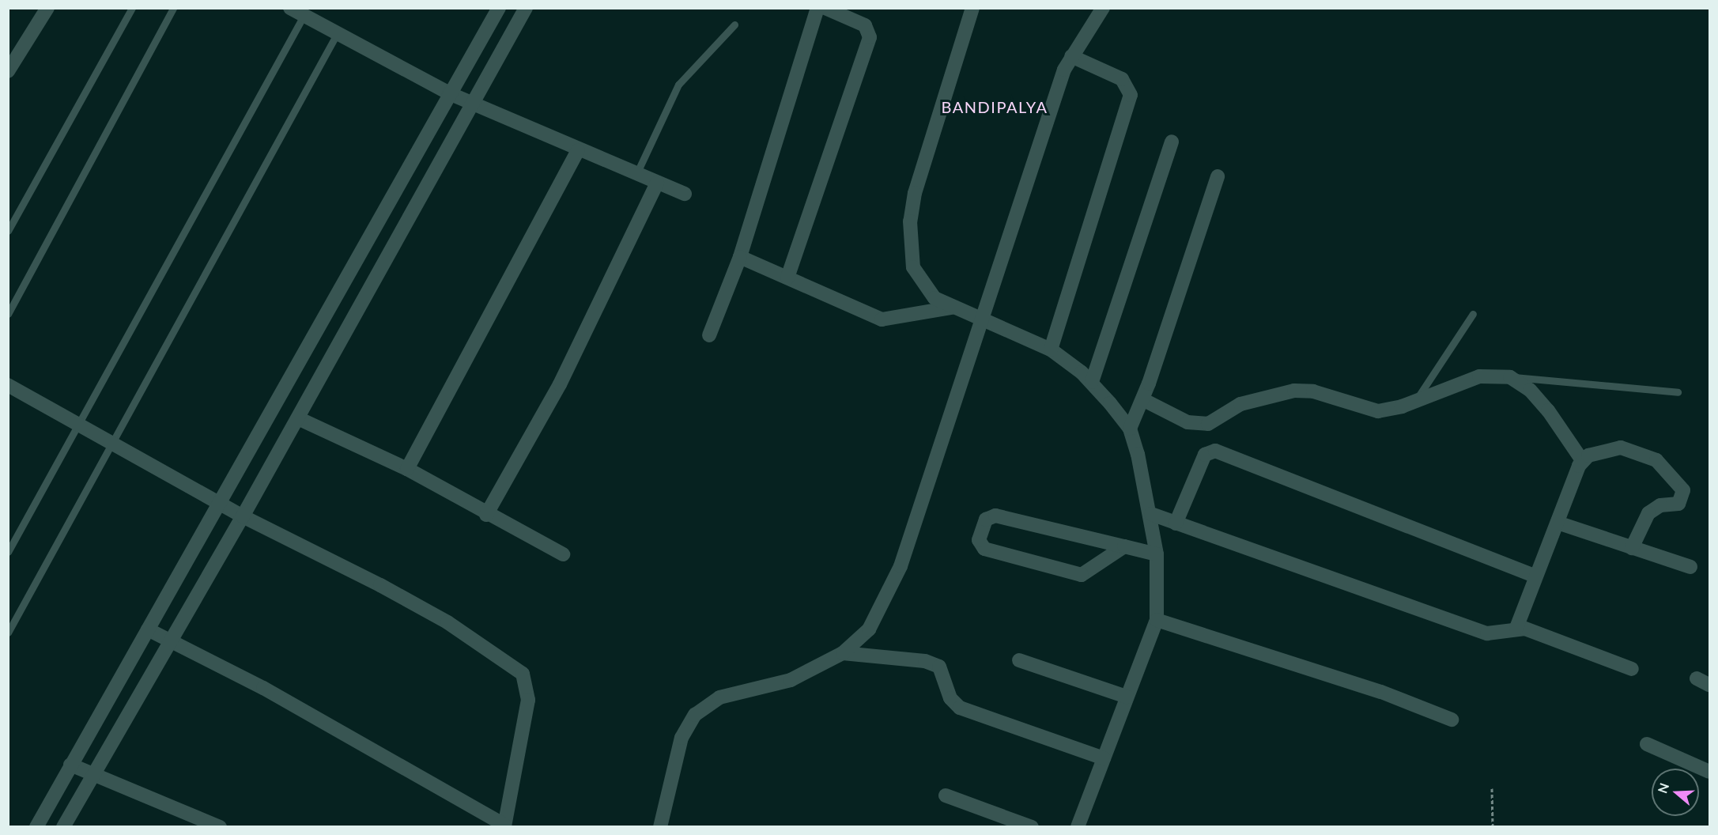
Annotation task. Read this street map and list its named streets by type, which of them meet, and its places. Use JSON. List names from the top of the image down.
{
  "districts": ["BANDIPALYA"],
  "north": "left"
}
